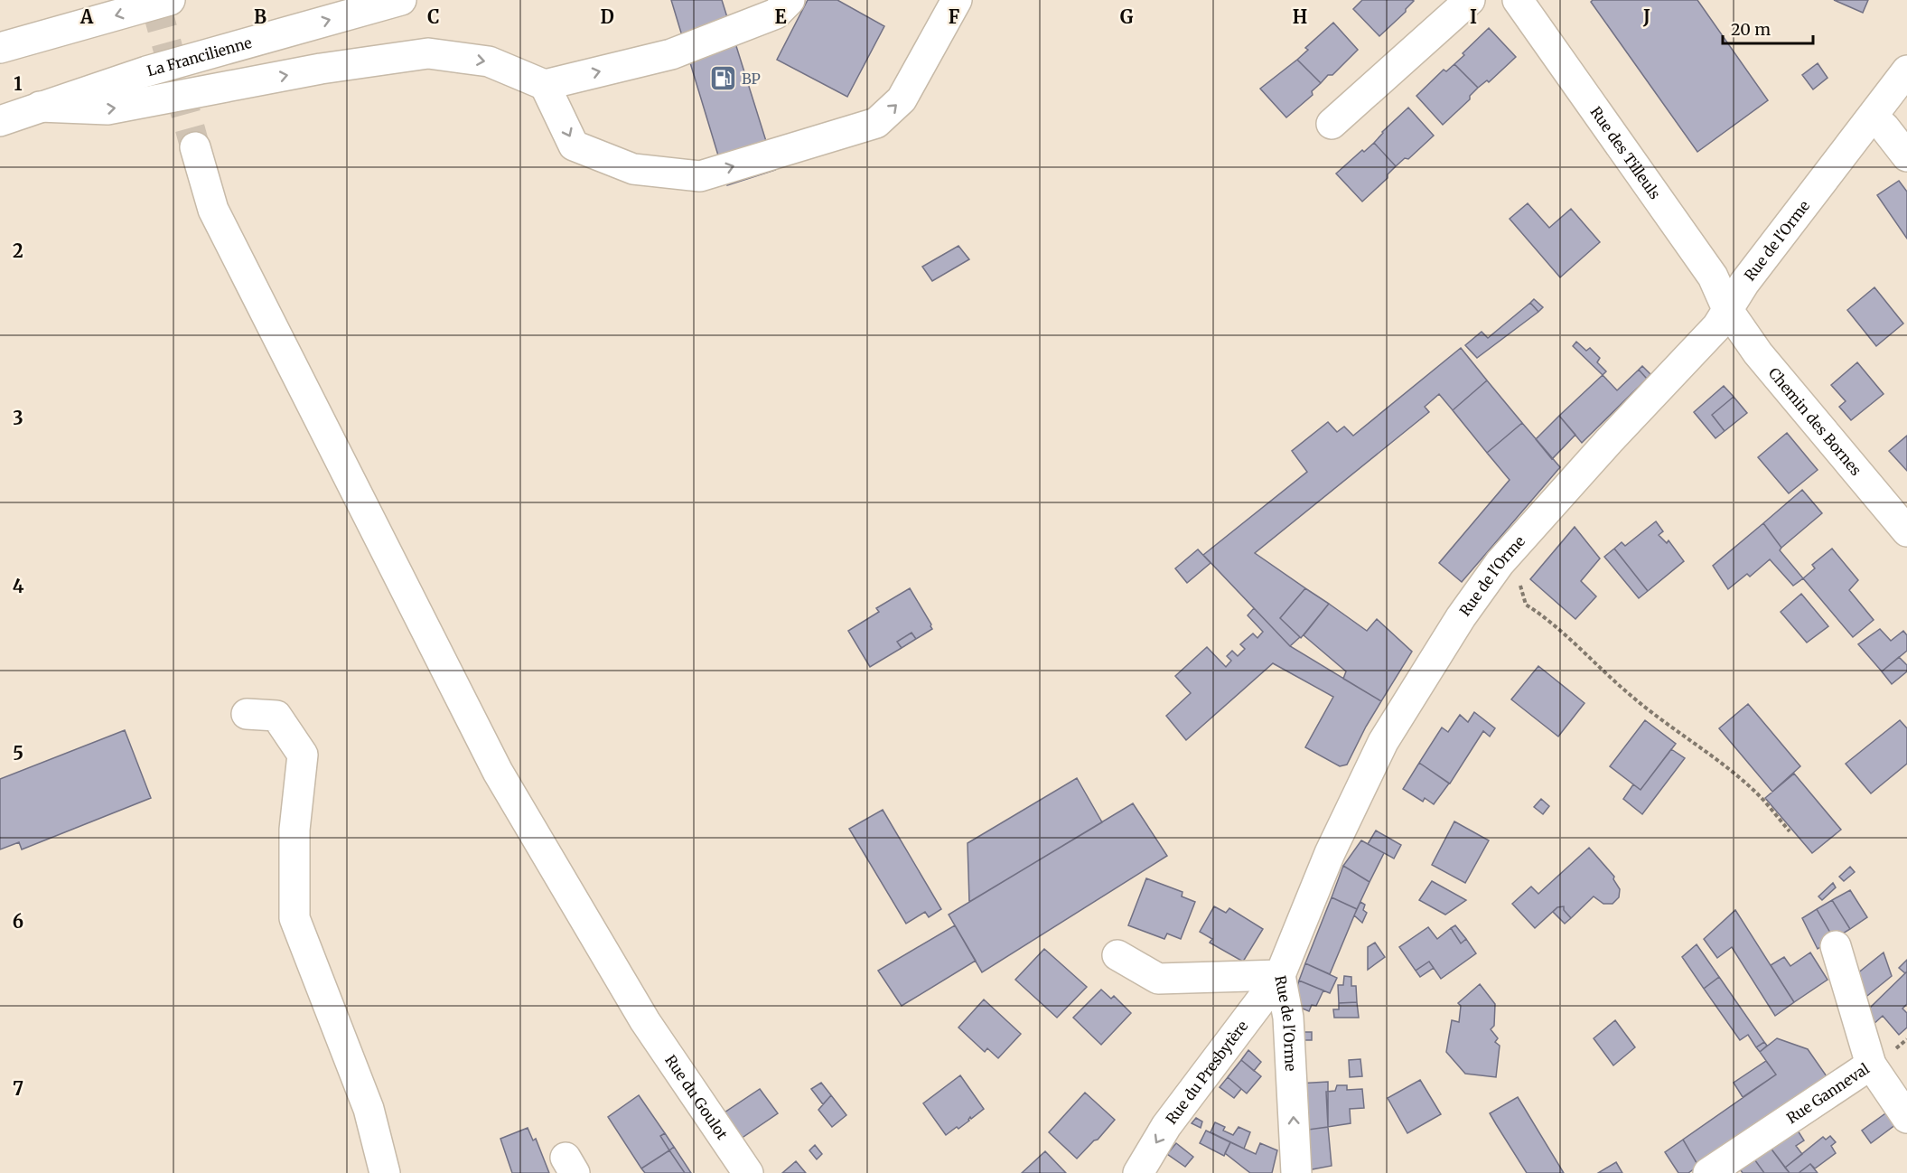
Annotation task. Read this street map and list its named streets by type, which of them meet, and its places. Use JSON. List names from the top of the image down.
{
  "streets": {
    "main road": [
      "La Francilienne",
      "Rue des Tilleuls",
      "Rue de l'Orme",
      "Chemin des Bornes",
      "Rue du Presbytère",
      "Rue Ganneval",
      "Rue du Goulot"
    ]
  },
  "crossings": [
    ["Rue des Tilleuls", "Rue de l'Orme"],
    ["Rue des Tilleuls", "Chemin des Bornes"],
    ["Rue de l'Orme", "Chemin des Bornes"],
    ["Rue de l'Orme", "Rue du Presbytère"]
  ],
  "one_way": ["Rue du Presbytère"],
  "places": {
    "fuel station": ["BP"]
  },
  "scale_bar": "20 m",
  "grid": {
    "columns": [
      "A",
      "B",
      "C",
      "D",
      "E",
      "F",
      "G",
      "H",
      "I",
      "J"
    ],
    "rows": [
      "1",
      "2",
      "3",
      "4",
      "5",
      "6",
      "7"
    ]
  }
}
